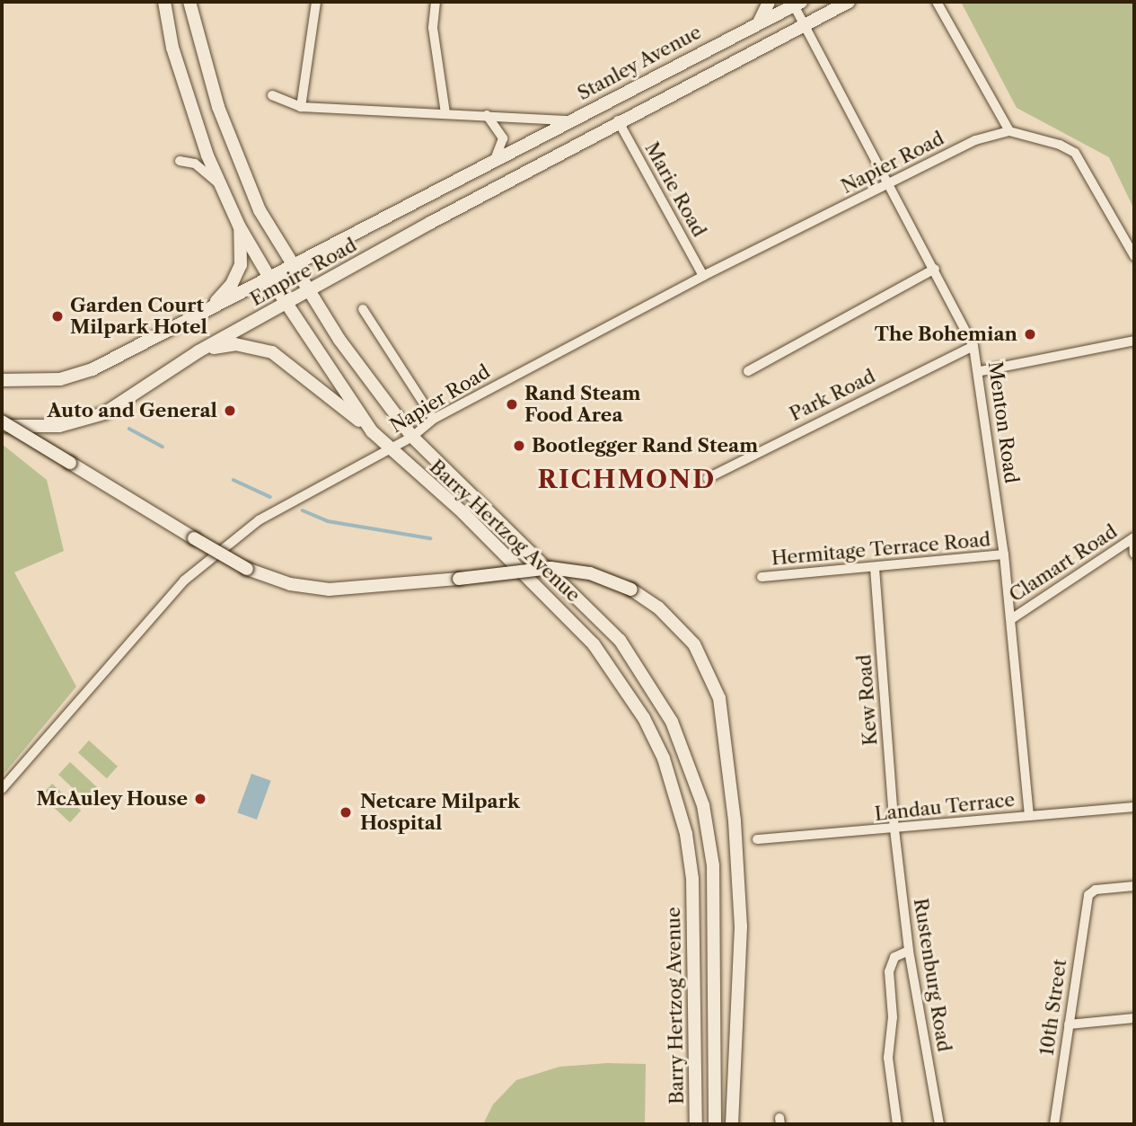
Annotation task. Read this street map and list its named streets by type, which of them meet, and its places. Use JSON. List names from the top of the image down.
{
  "streets": {
    "main road": ["Stanley Avenue", "Empire Road", "Barry Hertzog Avenue"],
    "street": [
      "Napier Road",
      "Marie Road",
      "Park Road",
      "Menton Road",
      "Hermitage Terrace Road",
      "Clamart Road",
      "Kew Road",
      "Landau Terrace",
      "Rustenburg Road",
      "10th Street"
    ]
  },
  "crossings": [
    ["Stanley Avenue", "Empire Road"],
    ["Stanley Avenue", "Menton Road"],
    ["Napier Road", "Marie Road"],
    ["Napier Road", "Menton Road"],
    ["Napier Road", "Barry Hertzog Avenue"],
    ["Marie Road", "Empire Road"],
    ["Empire Road", "Barry Hertzog Avenue"],
    ["Park Road", "Menton Road"],
    ["Menton Road", "Hermitage Terrace Road"],
    ["Menton Road", "Clamart Road"],
    ["Menton Road", "Landau Terrace"],
    ["Hermitage Terrace Road", "Kew Road"],
    ["Kew Road", "Landau Terrace"],
    ["Kew Road", "Rustenburg Road"],
    ["Landau Terrace", "Rustenburg Road"]
  ],
  "districts": ["RICHMOND"],
  "places": [
    "Garden Court Milpark Hotel",
    "The Bohemian",
    "Rand Steam Food Area",
    "Auto and General",
    "Bootlegger Rand Steam",
    "McAuley House",
    "Netcare Milpark Hospital"
  ]
}
